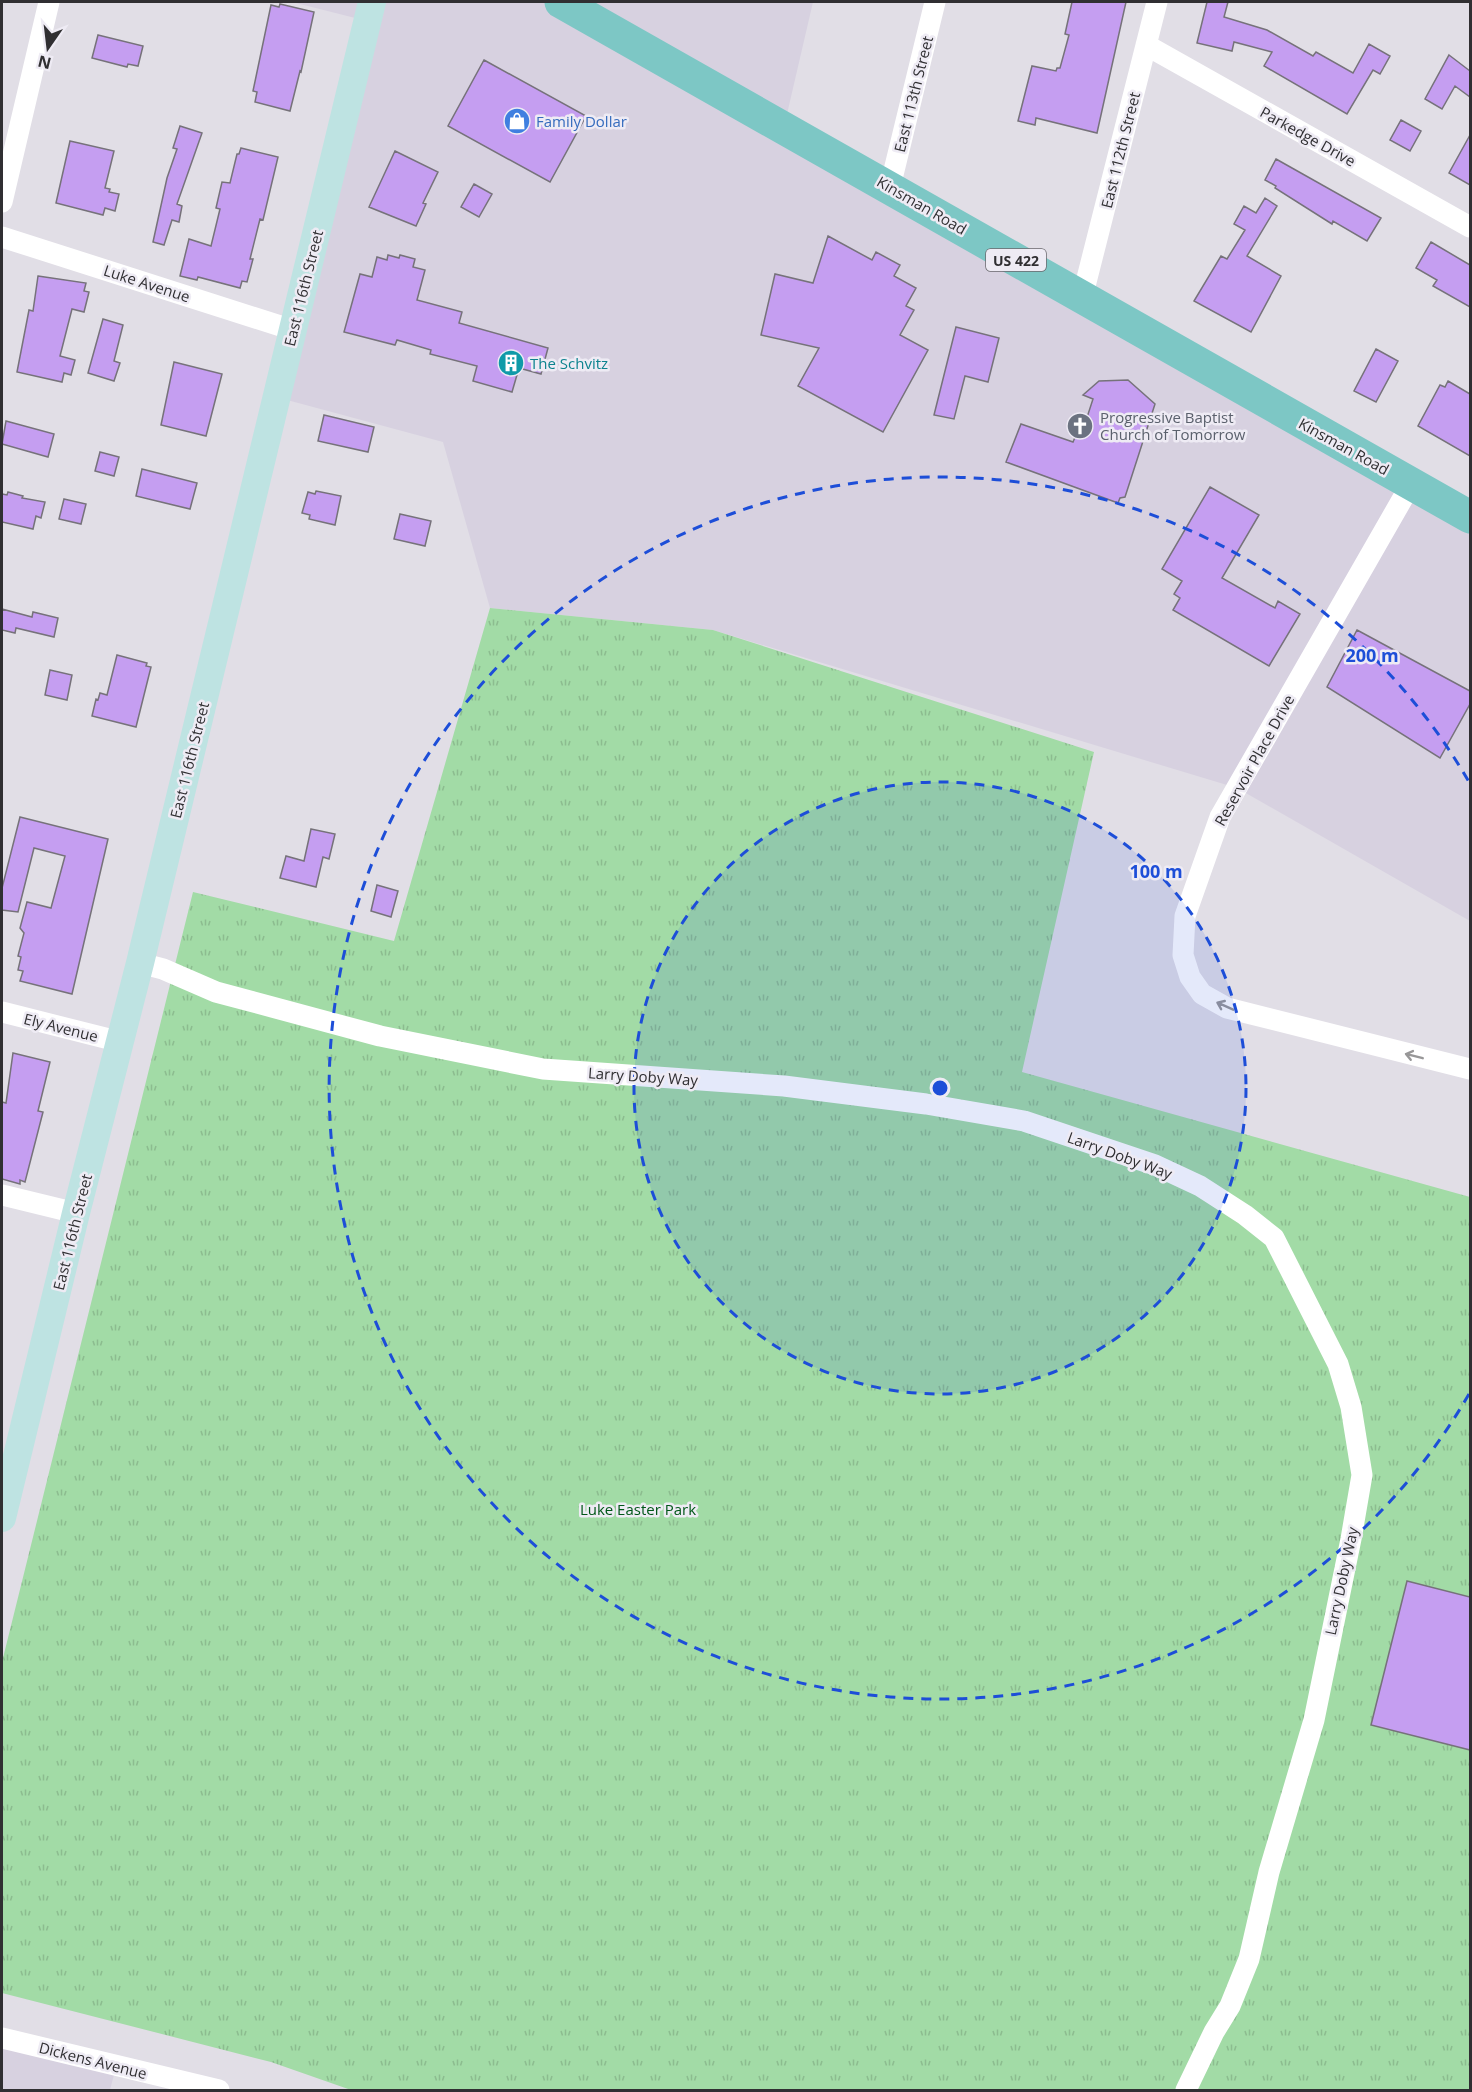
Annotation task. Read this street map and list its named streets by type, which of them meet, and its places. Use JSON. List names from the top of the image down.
{
  "streets": {
    "main road": ["Kinsman Road", "US 422", "East 116th Street"],
    "street": [
      "East 113th Street",
      "Parkedge Drive",
      "East 112th Street",
      "Luke Avenue",
      "Reservoir Place Drive",
      "Ely Avenue",
      "Larry Doby Way",
      "Dickens Avenue"
    ]
  },
  "crossings": [
    ["East 113th Street", "Kinsman Road"],
    ["Parkedge Drive", "East 112th Street"],
    ["East 112th Street", "Kinsman Road"],
    ["Kinsman Road", "Reservoir Place Drive"],
    ["Luke Avenue", "East 116th Street"],
    ["East 116th Street", "Ely Avenue"],
    ["East 116th Street", "Larry Doby Way"]
  ],
  "parks": ["Luke Easter Park"],
  "places": {
    "shop": ["Family Dollar"],
    "building": ["The Schvitz"],
    "church": ["Progressive Baptist Church of Tomorrow"]
  },
  "north": "bottom",
  "rings": ["200 m", "100 m"]
}
